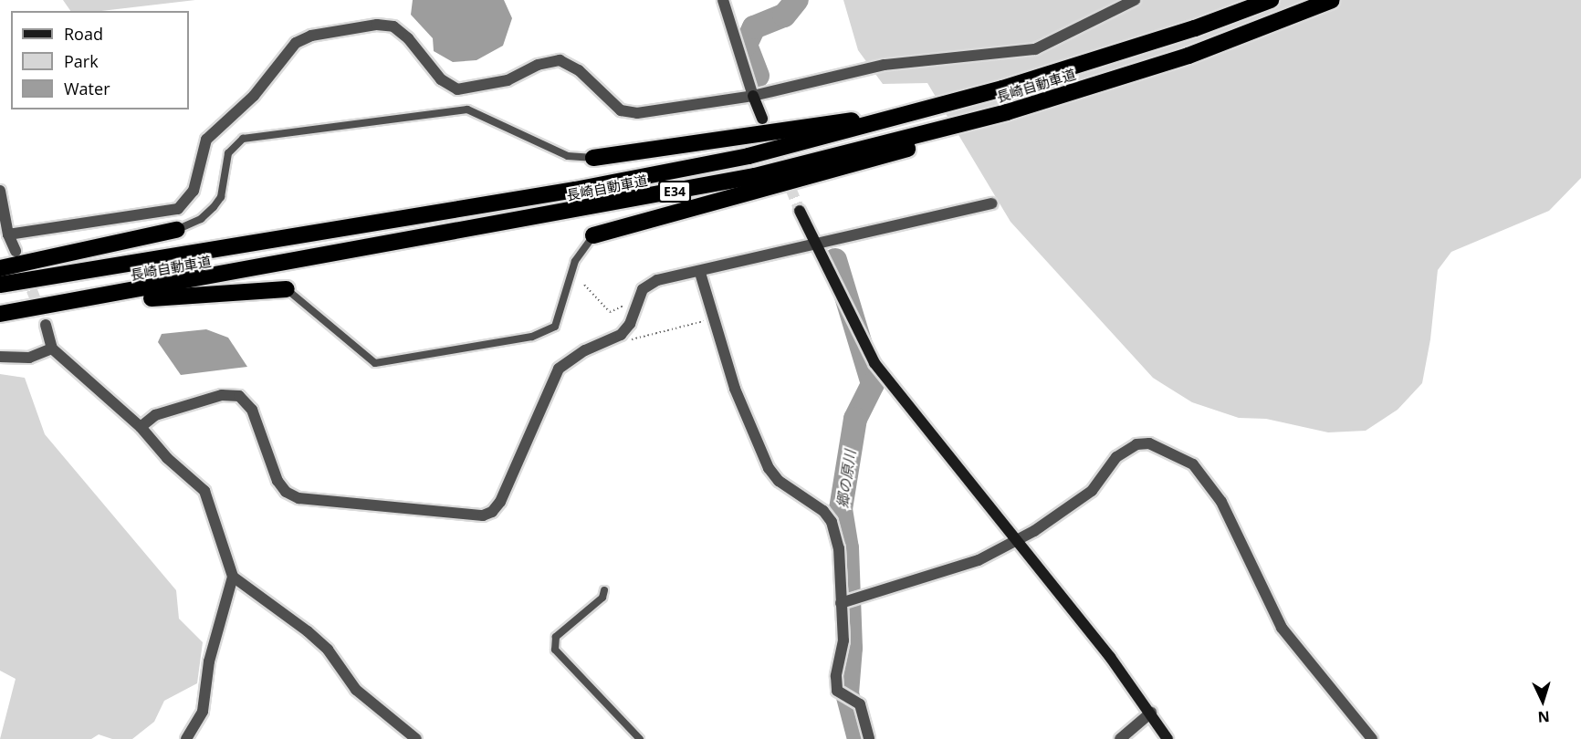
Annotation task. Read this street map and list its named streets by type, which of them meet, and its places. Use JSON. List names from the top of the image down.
{
  "streets": {
    "highway": ["長崎自動車道", "E34"]
  },
  "water": ["郷の原川"],
  "legend": ["Road", "Park", "Water"],
  "north": "bottom"
}
